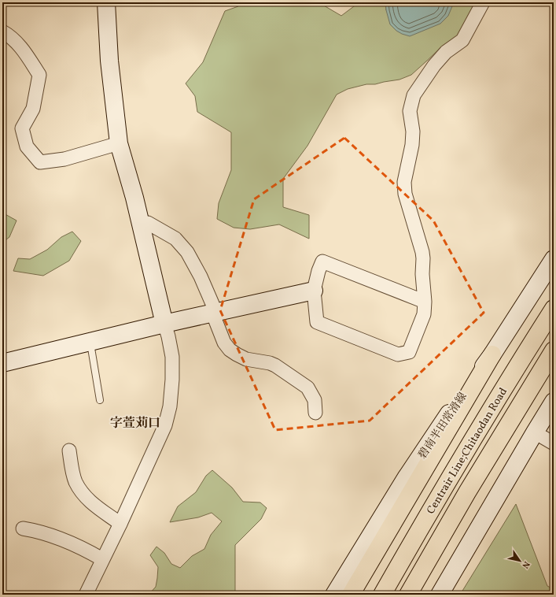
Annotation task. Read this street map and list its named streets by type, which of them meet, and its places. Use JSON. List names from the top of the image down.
{
  "streets": {
    "highway": ["Centrair Line;Chitaodan Road"],
    "street": ["碧南半田常滑線"]
  },
  "districts": ["字萱苅口"],
  "north": "bottom right"
}
